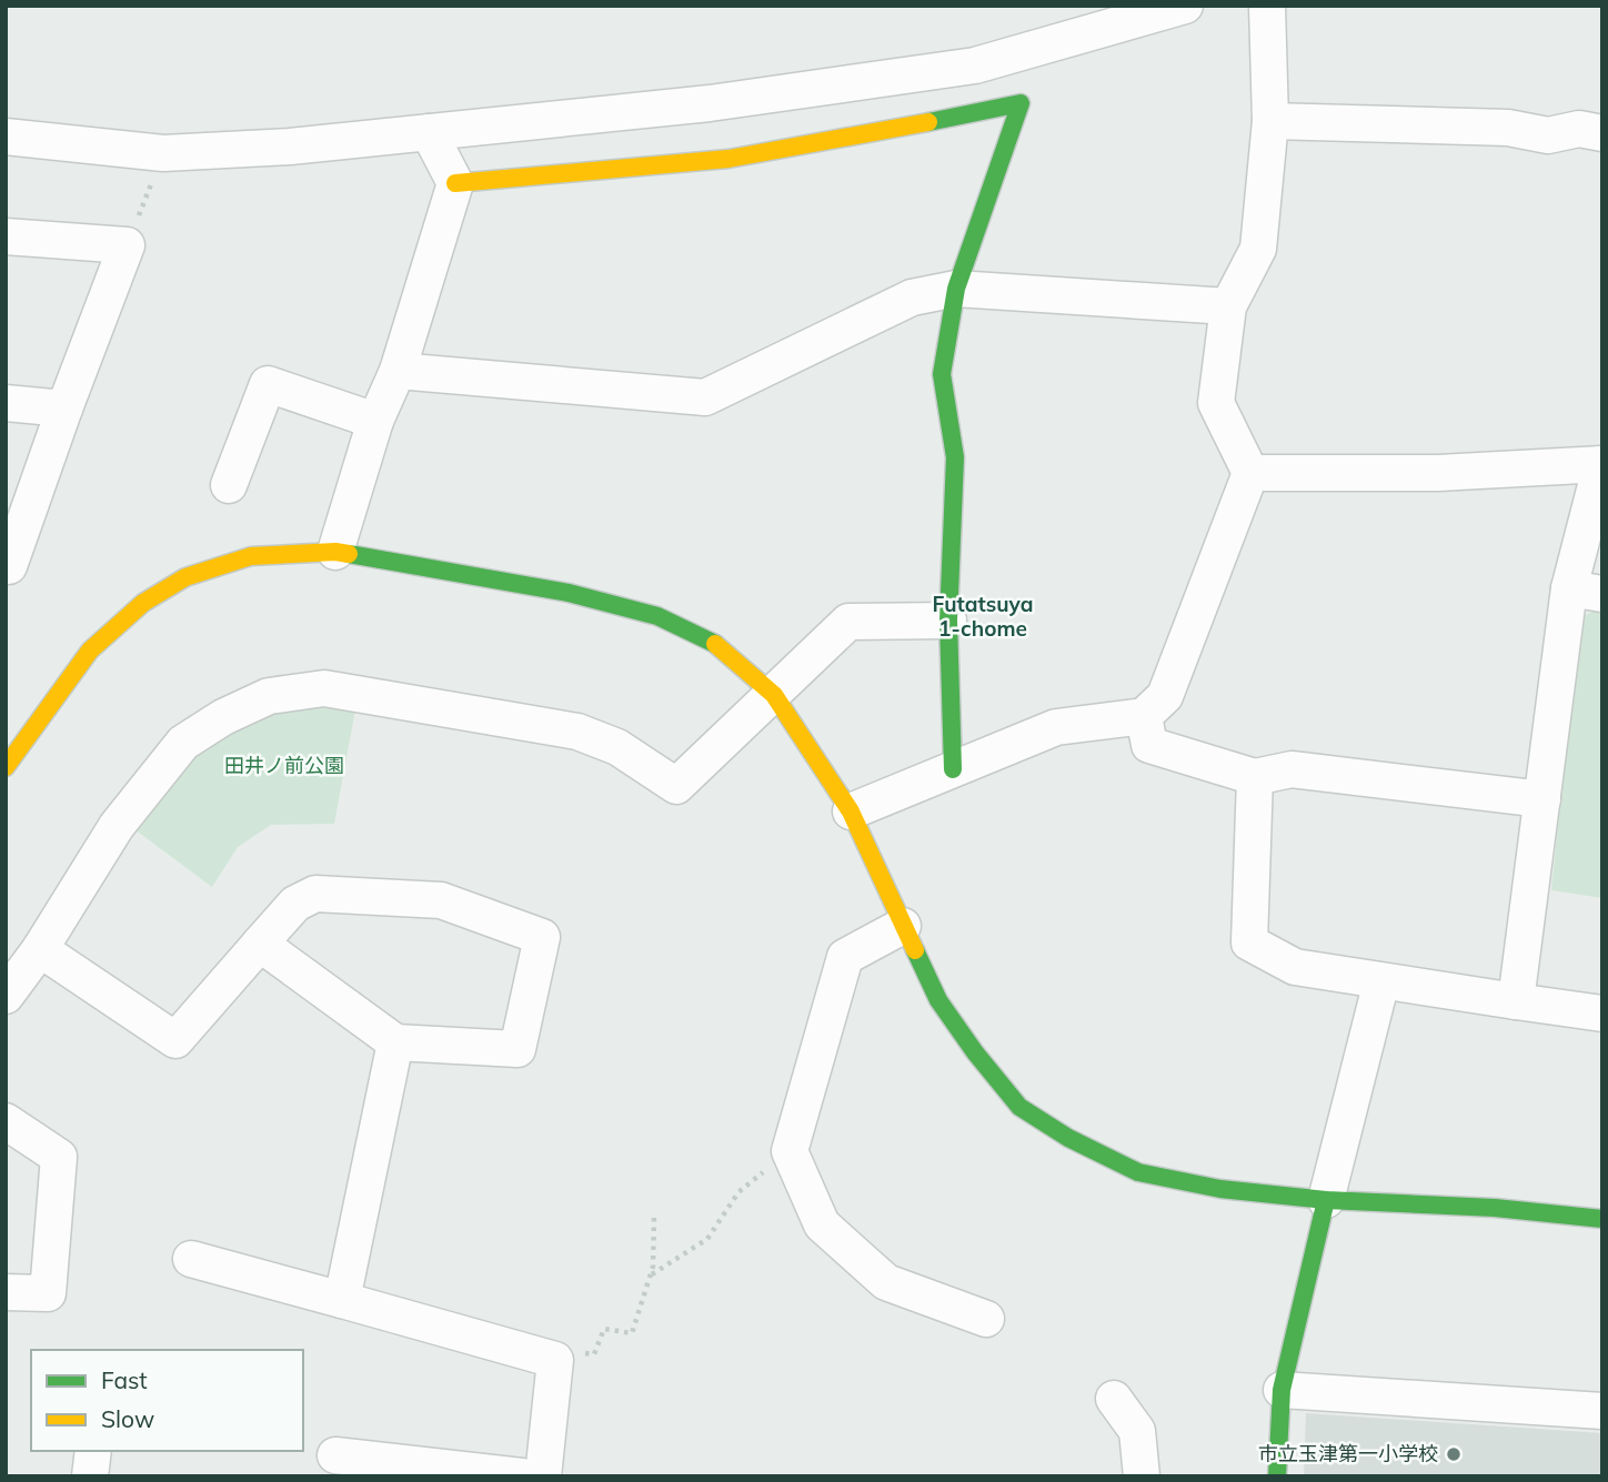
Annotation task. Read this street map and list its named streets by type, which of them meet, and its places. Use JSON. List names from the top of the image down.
{
  "districts": ["Futatsuya 1-chome"],
  "parks": ["田井ノ前公園"],
  "places": ["市立玉津第一小学校"],
  "legend": ["Fast", "Slow"]
}
